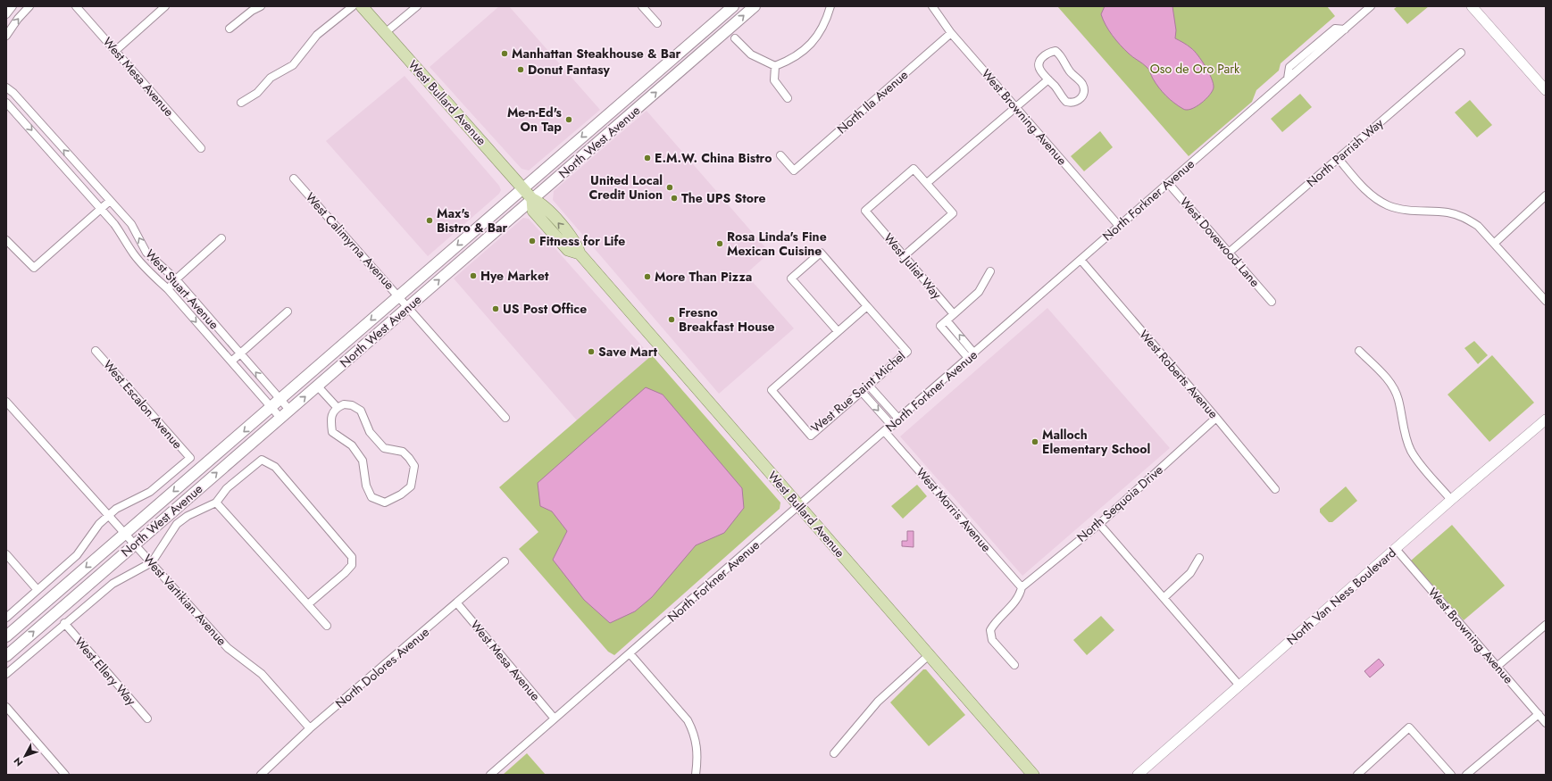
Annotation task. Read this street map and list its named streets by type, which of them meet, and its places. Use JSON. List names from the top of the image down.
{
  "streets": {
    "main road": ["West Bullard Avenue", "North West Avenue"],
    "street": [
      "West Mesa Avenue",
      "North Ila Avenue",
      "West Browning Avenue",
      "North Parrish Way",
      "North Forkner Avenue",
      "West Calimyrna Avenue",
      "West Dovewood Lane",
      "West Juliet Way",
      "West Stuart Avenue",
      "West Roberts Avenue",
      "West Rue Saint Michel",
      "West Escalon Avenue",
      "North Sequoia Drive",
      "West Morris Avenue",
      "North Van Ness Boulevard",
      "West Vartikian Avenue",
      "North Dolores Avenue",
      "West Ellery Way"
    ]
  },
  "crossings": [
    ["West Mesa Avenue", "North Forkner Avenue"],
    ["West Mesa Avenue", "North Dolores Avenue"],
    ["North Ila Avenue", "West Browning Avenue"],
    ["West Bullard Avenue", "North West Avenue"],
    ["West Bullard Avenue", "North Forkner Avenue"],
    ["West Browning Avenue", "North Forkner Avenue"],
    ["West Browning Avenue", "North Van Ness Boulevard"],
    ["North West Avenue", "West Calimyrna Avenue"],
    ["North West Avenue", "West Stuart Avenue"],
    ["North West Avenue", "West Vartikian Avenue"],
    ["North West Avenue", "West Ellery Way"],
    ["North Parrish Way", "West Dovewood Lane"],
    ["North Forkner Avenue", "West Dovewood Lane"],
    ["North Forkner Avenue", "West Roberts Avenue"],
    ["North Forkner Avenue", "West Morris Avenue"],
    ["West Roberts Avenue", "North Sequoia Drive"],
    ["West Escalon Avenue", "West Vartikian Avenue"],
    ["North Sequoia Drive", "West Morris Avenue"],
    ["West Vartikian Avenue", "North Dolores Avenue"]
  ],
  "parks": ["Oso de Oro Park"],
  "places": [
    "Manhattan Steakhouse & Bar",
    "Donut Fantasy",
    "Me-n-Ed's On Tap",
    "E.M.W. China Bistro",
    "United Local Credit Union",
    "The UPS Store",
    "Max's Bistro & Bar",
    "Fitness for Life",
    "Rosa Linda's Fine Mexican Cuisine",
    "Hye Market",
    "More Than Pizza",
    "US Post Office",
    "Fresno Breakfast House",
    "Save Mart",
    "Malloch Elementary School"
  ],
  "north": "bottom left"
}
